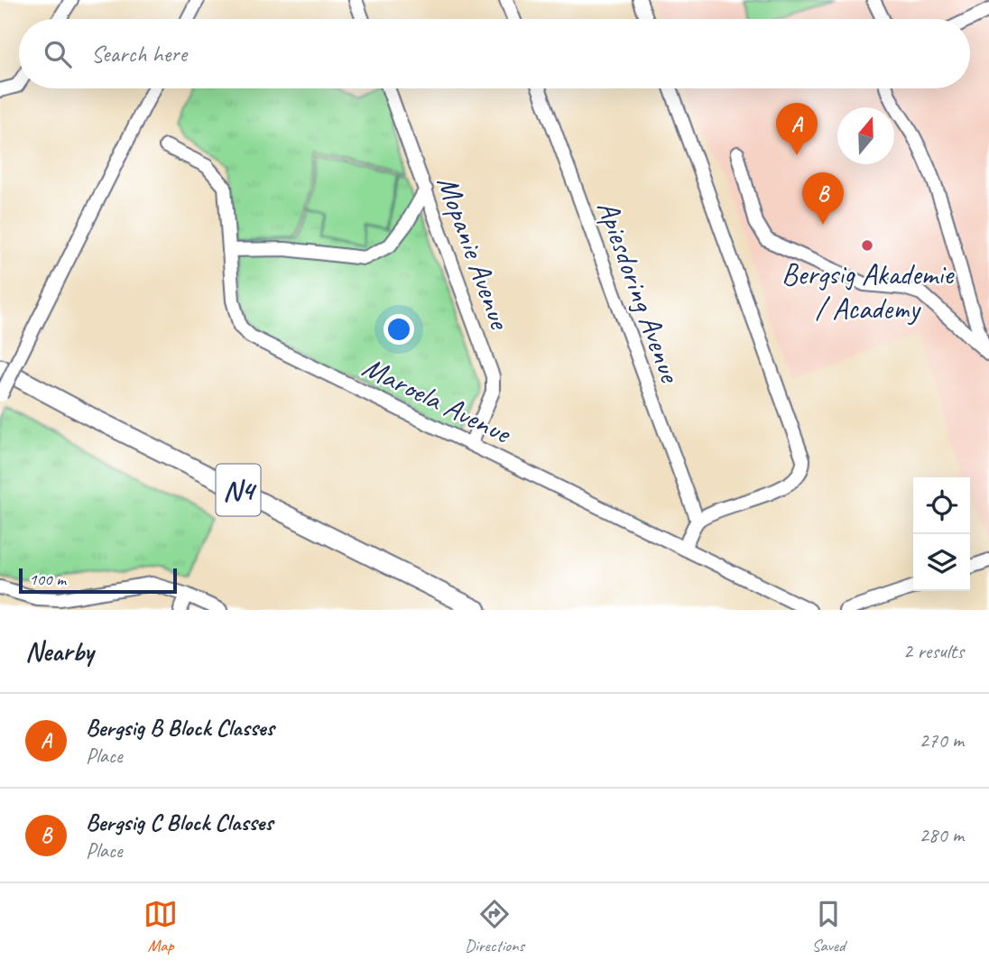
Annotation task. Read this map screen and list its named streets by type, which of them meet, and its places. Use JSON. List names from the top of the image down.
{
  "streets": {
    "highway": ["N4"],
    "street": ["Mopanie Avenue", "Apiesdoring Avenue", "Maroela Avenue"]
  },
  "crossings": [
    ["Mopanie Avenue", "Maroela Avenue"]
  ],
  "places": ["Bergsig Akademie / Academy"],
  "scale_bar": "100 m",
  "north": "top",
  "page": {
    "search": "Search here",
    "pins": ["A", "B"],
    "scale": "100 m",
    "heading": ["Nearby", "2 results"],
    "list": [
      {
        "mark": "A",
        "name": "Bergsig B Block Classes",
        "note": "Place",
        "value": "270 m"
      },
      {
        "mark": "B",
        "name": "Bergsig C Block Classes",
        "note": "Place",
        "value": "280 m"
      }
    ],
    "nav": ["Map", "Directions", "Saved"]
  }
}
